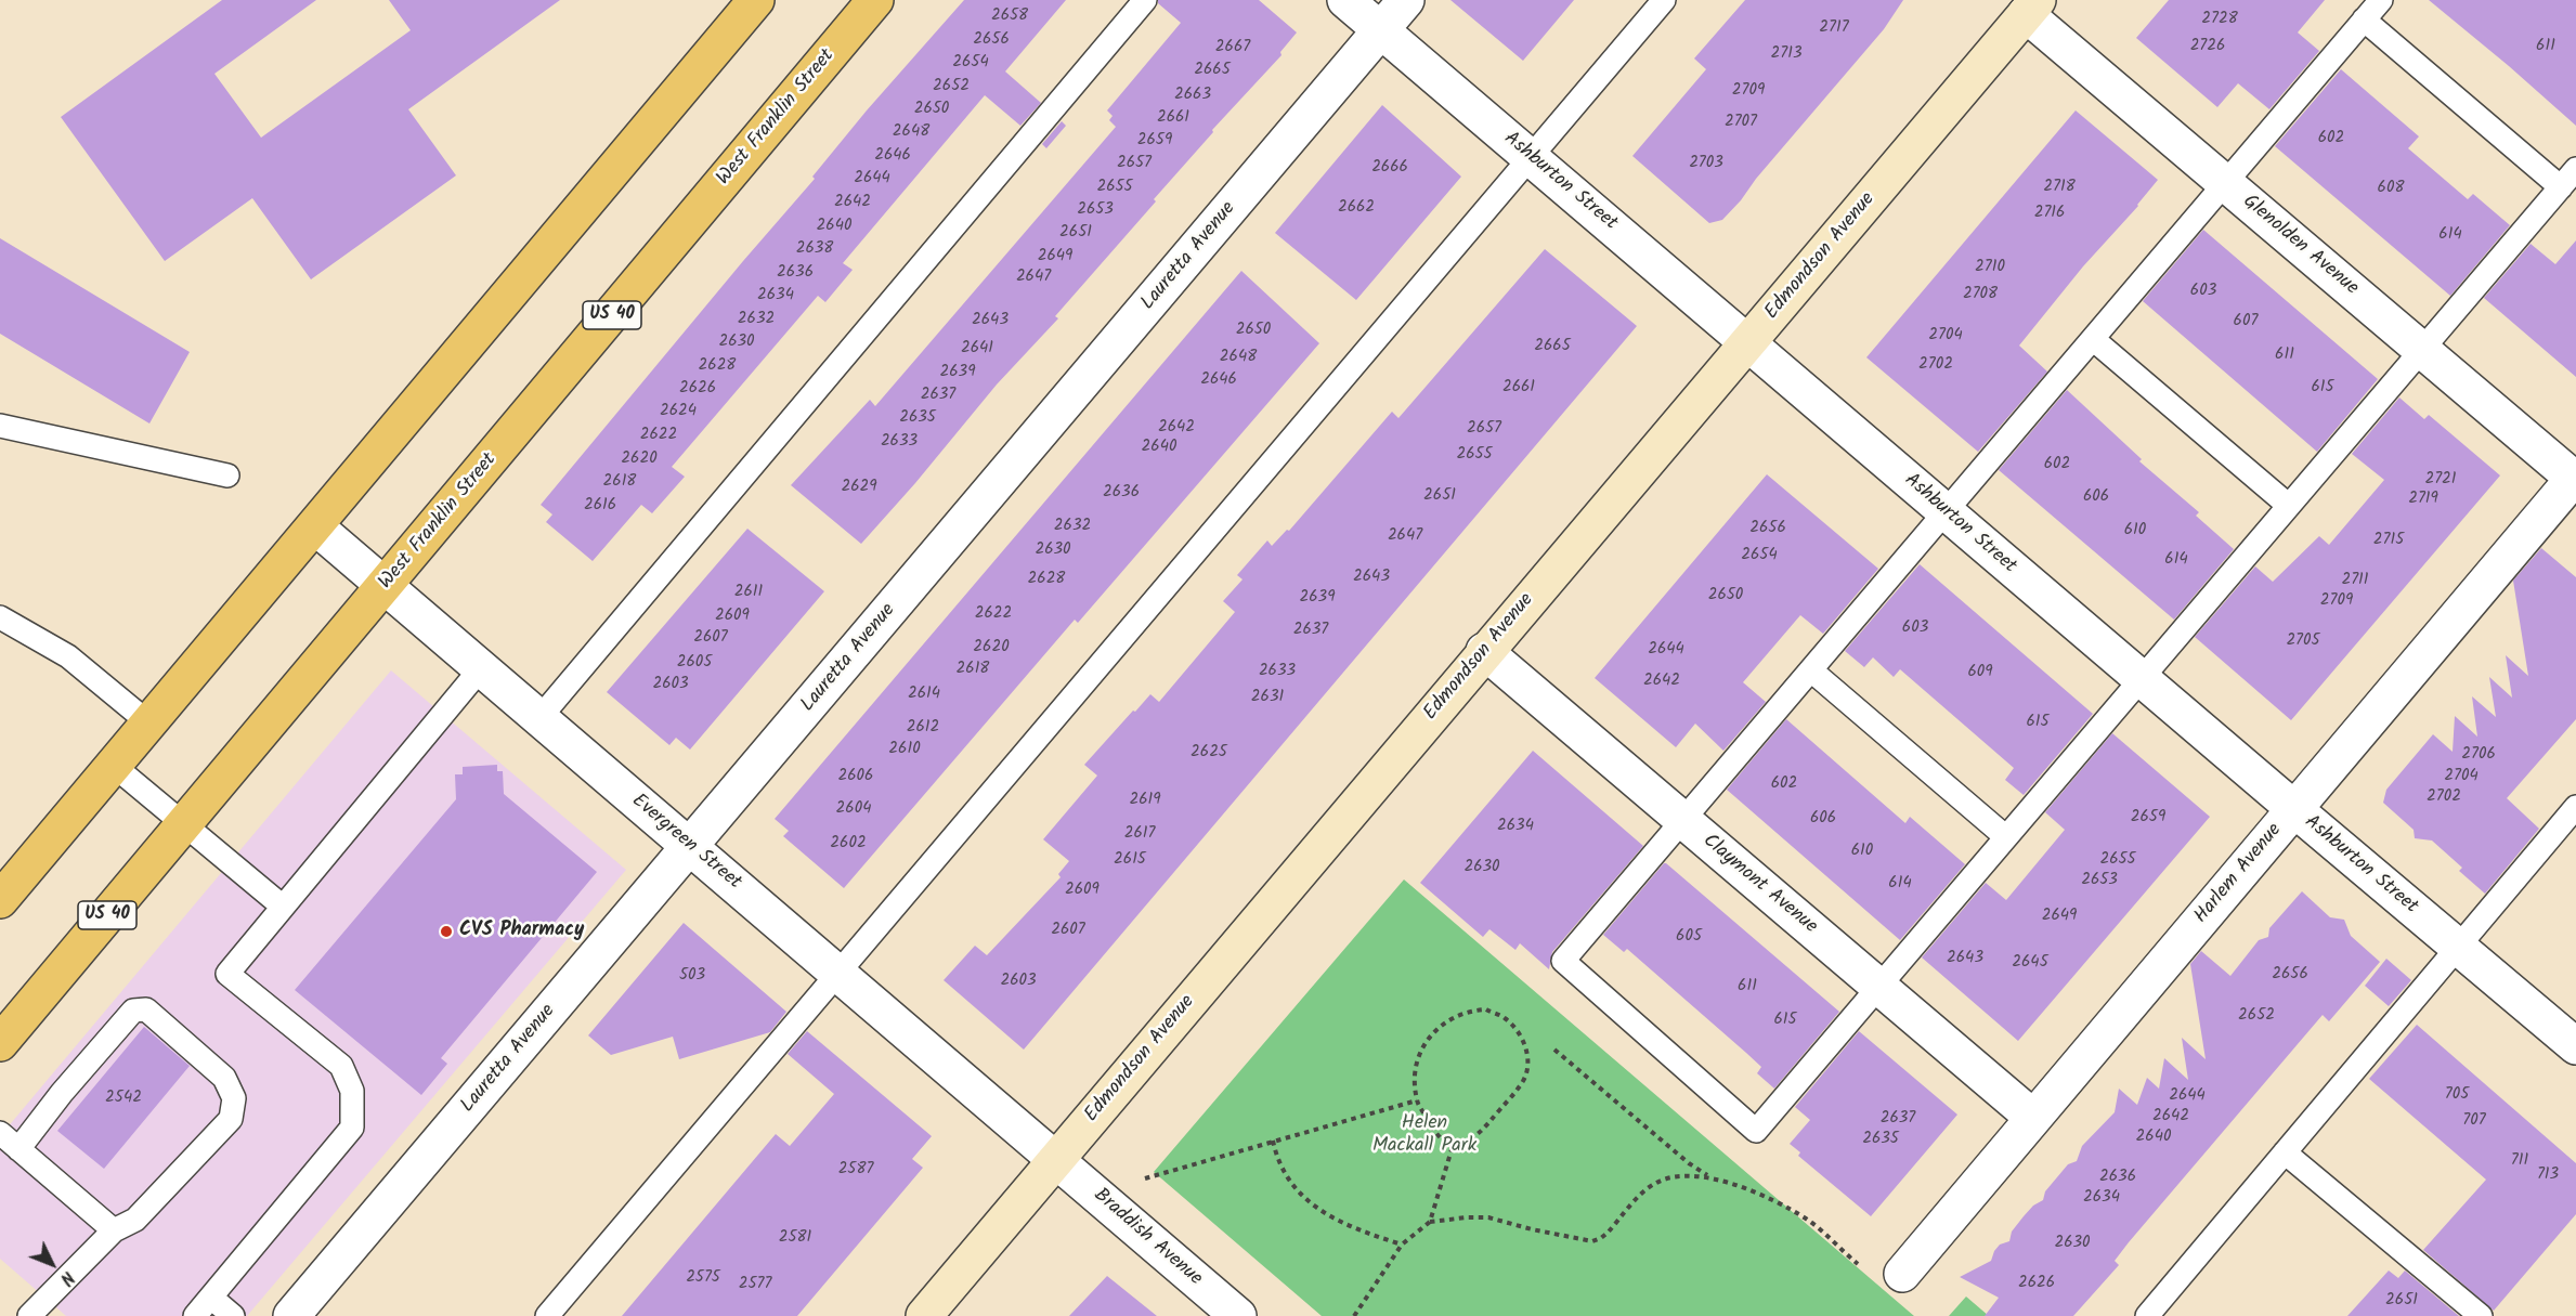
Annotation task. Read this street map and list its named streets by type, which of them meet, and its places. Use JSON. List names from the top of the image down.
{
  "streets": {
    "main road": ["West Franklin Street", "Edmondson Avenue", "US 40"],
    "street": [
      "Ashburton Street",
      "Glenolden Avenue",
      "Lauretta Avenue",
      "Evergreen Street",
      "Harlem Avenue",
      "Claymont Avenue",
      "Braddish Avenue"
    ]
  },
  "crossings": [
    ["West Franklin Street", "Evergreen Street"],
    ["Ashburton Street", "Lauretta Avenue"],
    ["Ashburton Street", "Edmondson Avenue"],
    ["Ashburton Street", "Harlem Avenue"],
    ["Glenolden Avenue", "Edmondson Avenue"],
    ["Glenolden Avenue", "Harlem Avenue"],
    ["Lauretta Avenue", "Evergreen Street"],
    ["Edmondson Avenue", "Evergreen Street"],
    ["Edmondson Avenue", "Claymont Avenue"],
    ["Edmondson Avenue", "Braddish Avenue"],
    ["Evergreen Street", "Braddish Avenue"],
    ["Harlem Avenue", "Claymont Avenue"]
  ],
  "parks": ["Helen Mackall Park"],
  "places": ["CVS Pharmacy"],
  "house_numbers": [
    "2658",
    "2728",
    "2717",
    "2656",
    "2726",
    "611",
    "2667",
    "2713",
    "2654",
    "2665",
    "2652",
    "2709",
    "2663",
    "2650",
    "2661",
    "2707",
    "2648",
    "602",
    "2659",
    "2646",
    "2657",
    "2703",
    "2666",
    "2644",
    "2655",
    "2718",
    "608",
    "2642",
    "2662",
    "2653",
    "2716",
    "2640",
    "2651",
    "614",
    "2638",
    "2649",
    "2710",
    "2636",
    "2647",
    "603",
    "2708",
    "2634",
    "2632",
    "2643",
    "607",
    "2650",
    "2704",
    "2630",
    "2665",
    "2641",
    "611",
    "2648",
    "2702",
    "2628",
    "2639",
    "2646",
    "2661",
    "615",
    "2626",
    "2637",
    "2624",
    "2635",
    "2642",
    "2657",
    "2622",
    "2633",
    "2640",
    "2655",
    "2620",
    "602",
    "2721",
    "2618",
    "2629",
    "2636",
    "2651",
    "606",
    "2719",
    "2616",
    "2632",
    "2656",
    "610",
    "2647",
    "2715",
    "2630",
    "2654",
    "614",
    "2643",
    "2628",
    "2711",
    "2611",
    "2650",
    "2639",
    "2709",
    "2622",
    "2609",
    "603",
    "2637",
    "2607",
    "2705",
    "2620",
    "2644",
    "2605",
    "2618",
    "2633",
    "609",
    "2642",
    "2603",
    "2614",
    "2631",
    "615",
    "2612",
    "2610",
    "2625",
    "2706",
    "2606",
    "2704",
    "602",
    "2702",
    "2619",
    "2604",
    "2659",
    "606",
    "2634",
    "2617",
    "2602",
    "610",
    "2615",
    "2655",
    "2630",
    "2653",
    "614",
    "2609",
    "2649",
    "2607",
    "605",
    "2643",
    "2645",
    "2656",
    "503",
    "2603",
    "611",
    "2652",
    "615",
    "705",
    "2644",
    "2542",
    "2642",
    "2637",
    "707",
    "2640",
    "2635",
    "711",
    "2587",
    "713",
    "2636",
    "2634",
    "2581",
    "2630",
    "2575",
    "2626",
    "2577",
    "2651"
  ],
  "north": "bottom right"
}
